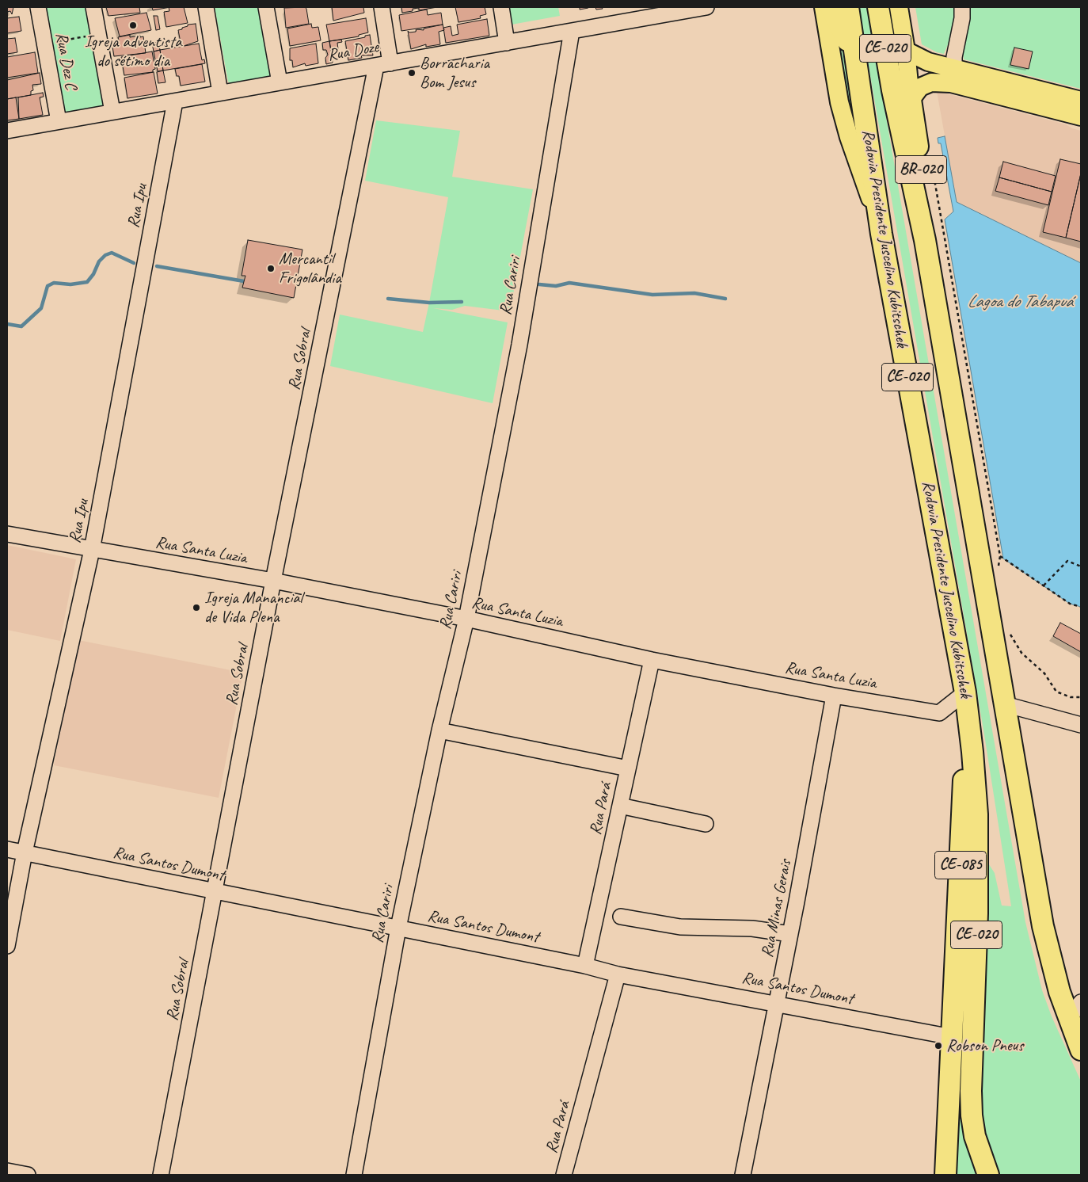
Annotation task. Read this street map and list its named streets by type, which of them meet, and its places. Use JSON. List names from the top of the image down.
{
  "streets": {
    "highway": [
      "CE-020",
      "BR-020",
      "Rodovia Presidente Juscelino Kubitschek",
      "CE-085"
    ],
    "street": [
      "Rua Doze",
      "Rua Dez C",
      "Rua Ipu",
      "Rua Cariri",
      "Rua Sobral",
      "Rua Santa Luzia",
      "Rua Pará",
      "Rua Santos Dumont",
      "Rua Minas Gerais"
    ]
  },
  "crossings": [
    ["Rua Doze", "Rua Dez C"],
    ["Rua Doze", "Rua Ipu"],
    ["Rua Doze", "Rua Cariri"],
    ["Rua Doze", "Rua Sobral"],
    ["BR-020", "Rodovia Presidente Juscelino Kubitschek"],
    ["Rua Ipu", "Rua Santa Luzia"],
    ["Rua Ipu", "Rua Santos Dumont"],
    ["Rodovia Presidente Juscelino Kubitschek", "Rua Santa Luzia"],
    ["Rodovia Presidente Juscelino Kubitschek", "CE-085"],
    ["Rua Cariri", "Rua Santa Luzia"],
    ["Rua Cariri", "Rua Santos Dumont"],
    ["Rua Sobral", "Rua Santa Luzia"],
    ["Rua Sobral", "Rua Santos Dumont"],
    ["Rua Santa Luzia", "Rua Pará"],
    ["Rua Santa Luzia", "CE-085"],
    ["Rua Santa Luzia", "Rua Minas Gerais"],
    ["Rua Pará", "Rua Santos Dumont"],
    ["Rua Santos Dumont", "CE-085"],
    ["Rua Santos Dumont", "Rua Minas Gerais"]
  ],
  "water": ["Lagoa do Tabapuá"],
  "places": [
    "Igreja adventista do sétimo dia",
    "Borracharia Bom Jesus",
    "Mercantil Frigolândia",
    "Igreja Manancial de Vida Plena",
    "Robson Pneus"
  ]
}
